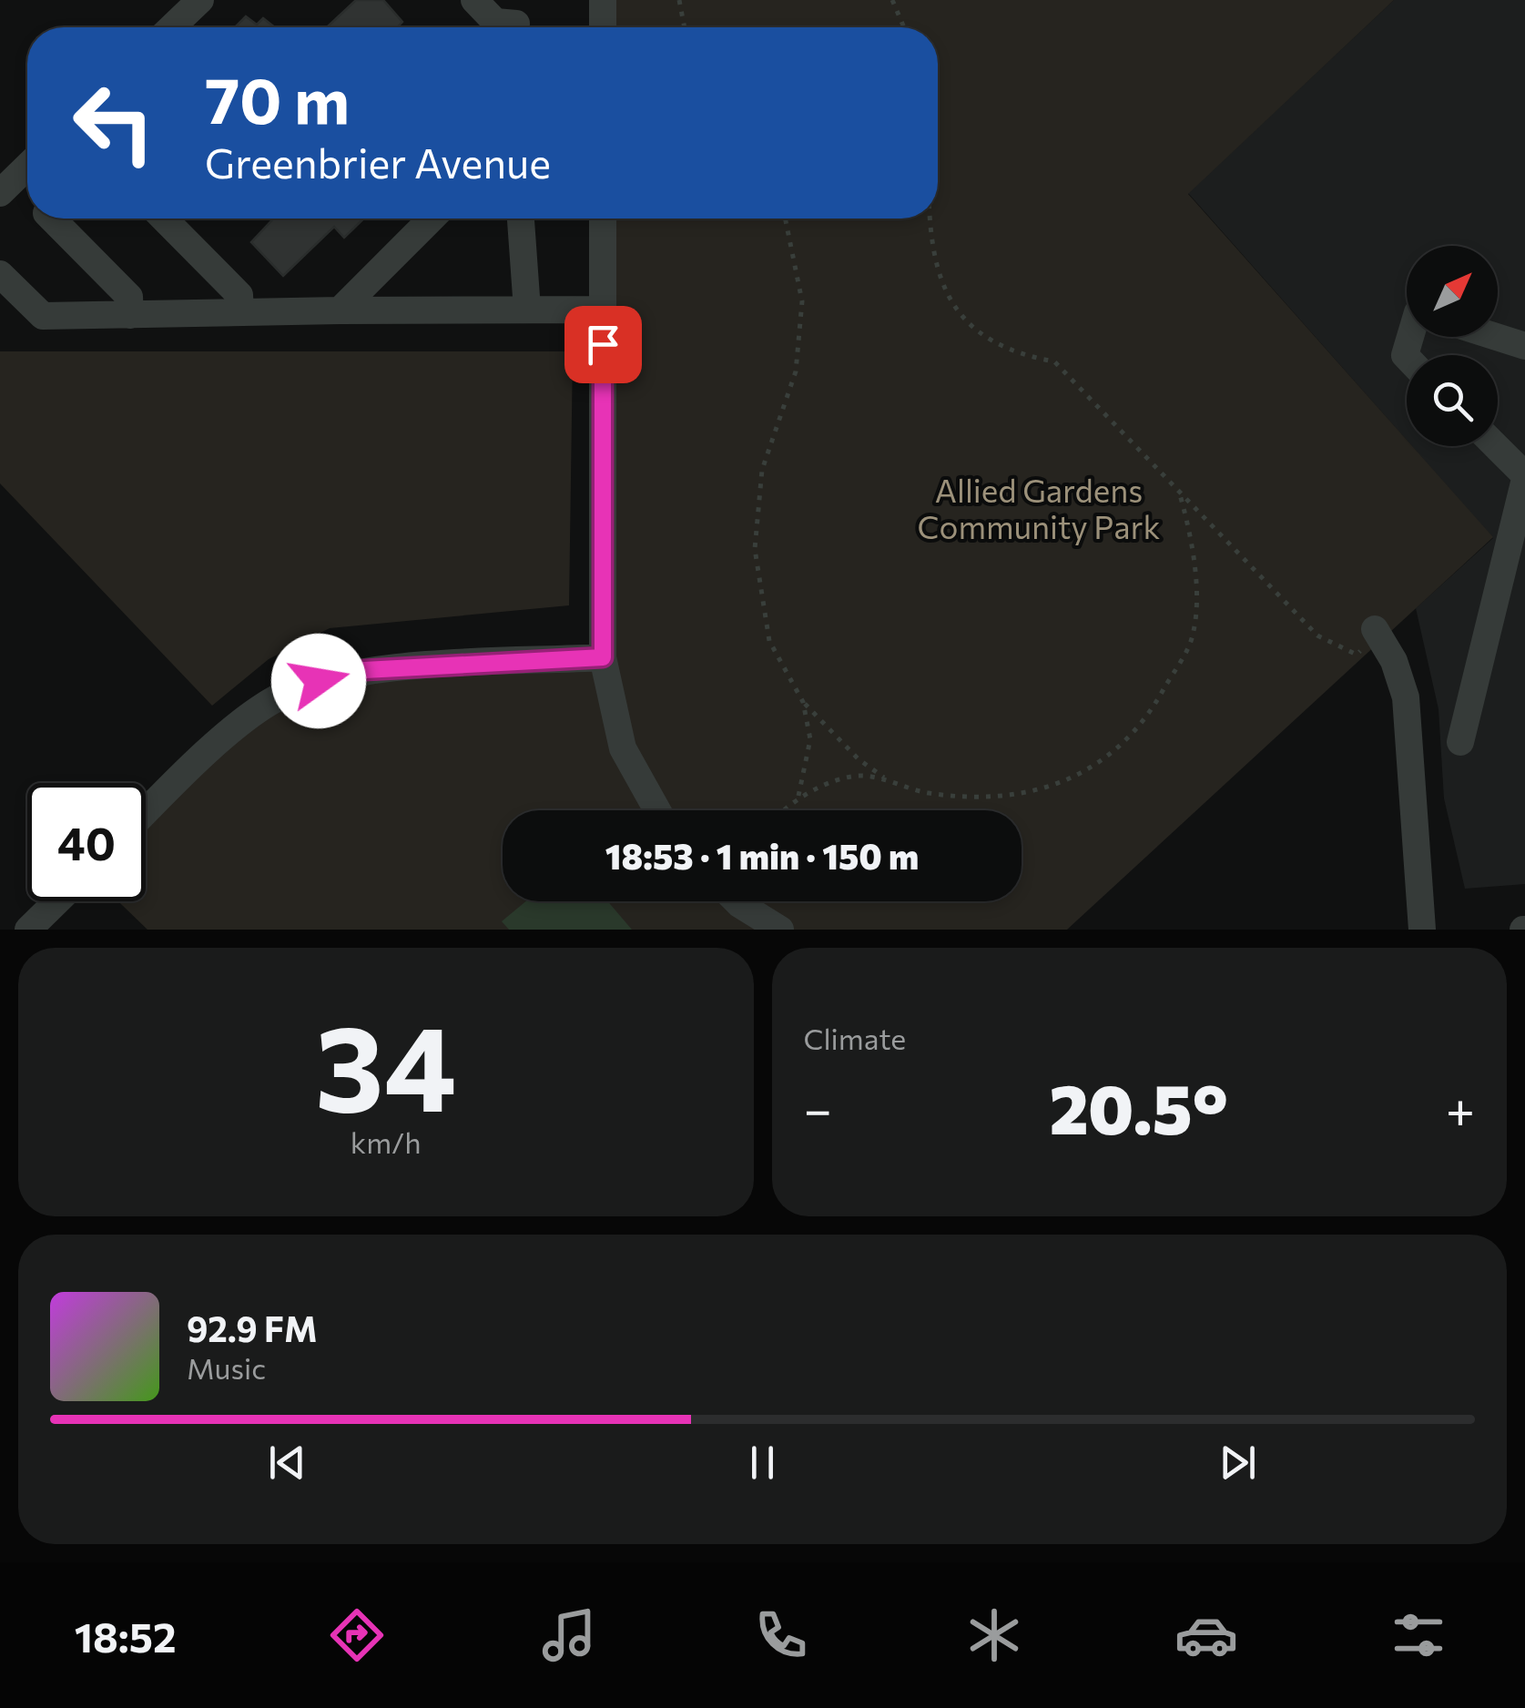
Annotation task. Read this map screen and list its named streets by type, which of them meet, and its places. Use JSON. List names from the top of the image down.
{
  "parks": ["Allied Gardens Community Park"],
  "north": "top right",
  "page": {
    "turn": ["70 m", "Greenbrier Avenue"],
    "limit": "40",
    "trip": "18:53 · 1 min · 150 m",
    "tile": [
      ["34", "km/h"],
      "Climate"
    ],
    "heat": ["−", "20.5°", "+"],
    "song": ["92.9 FM", "Music"],
    "tabs": "18:52"
  }
}
